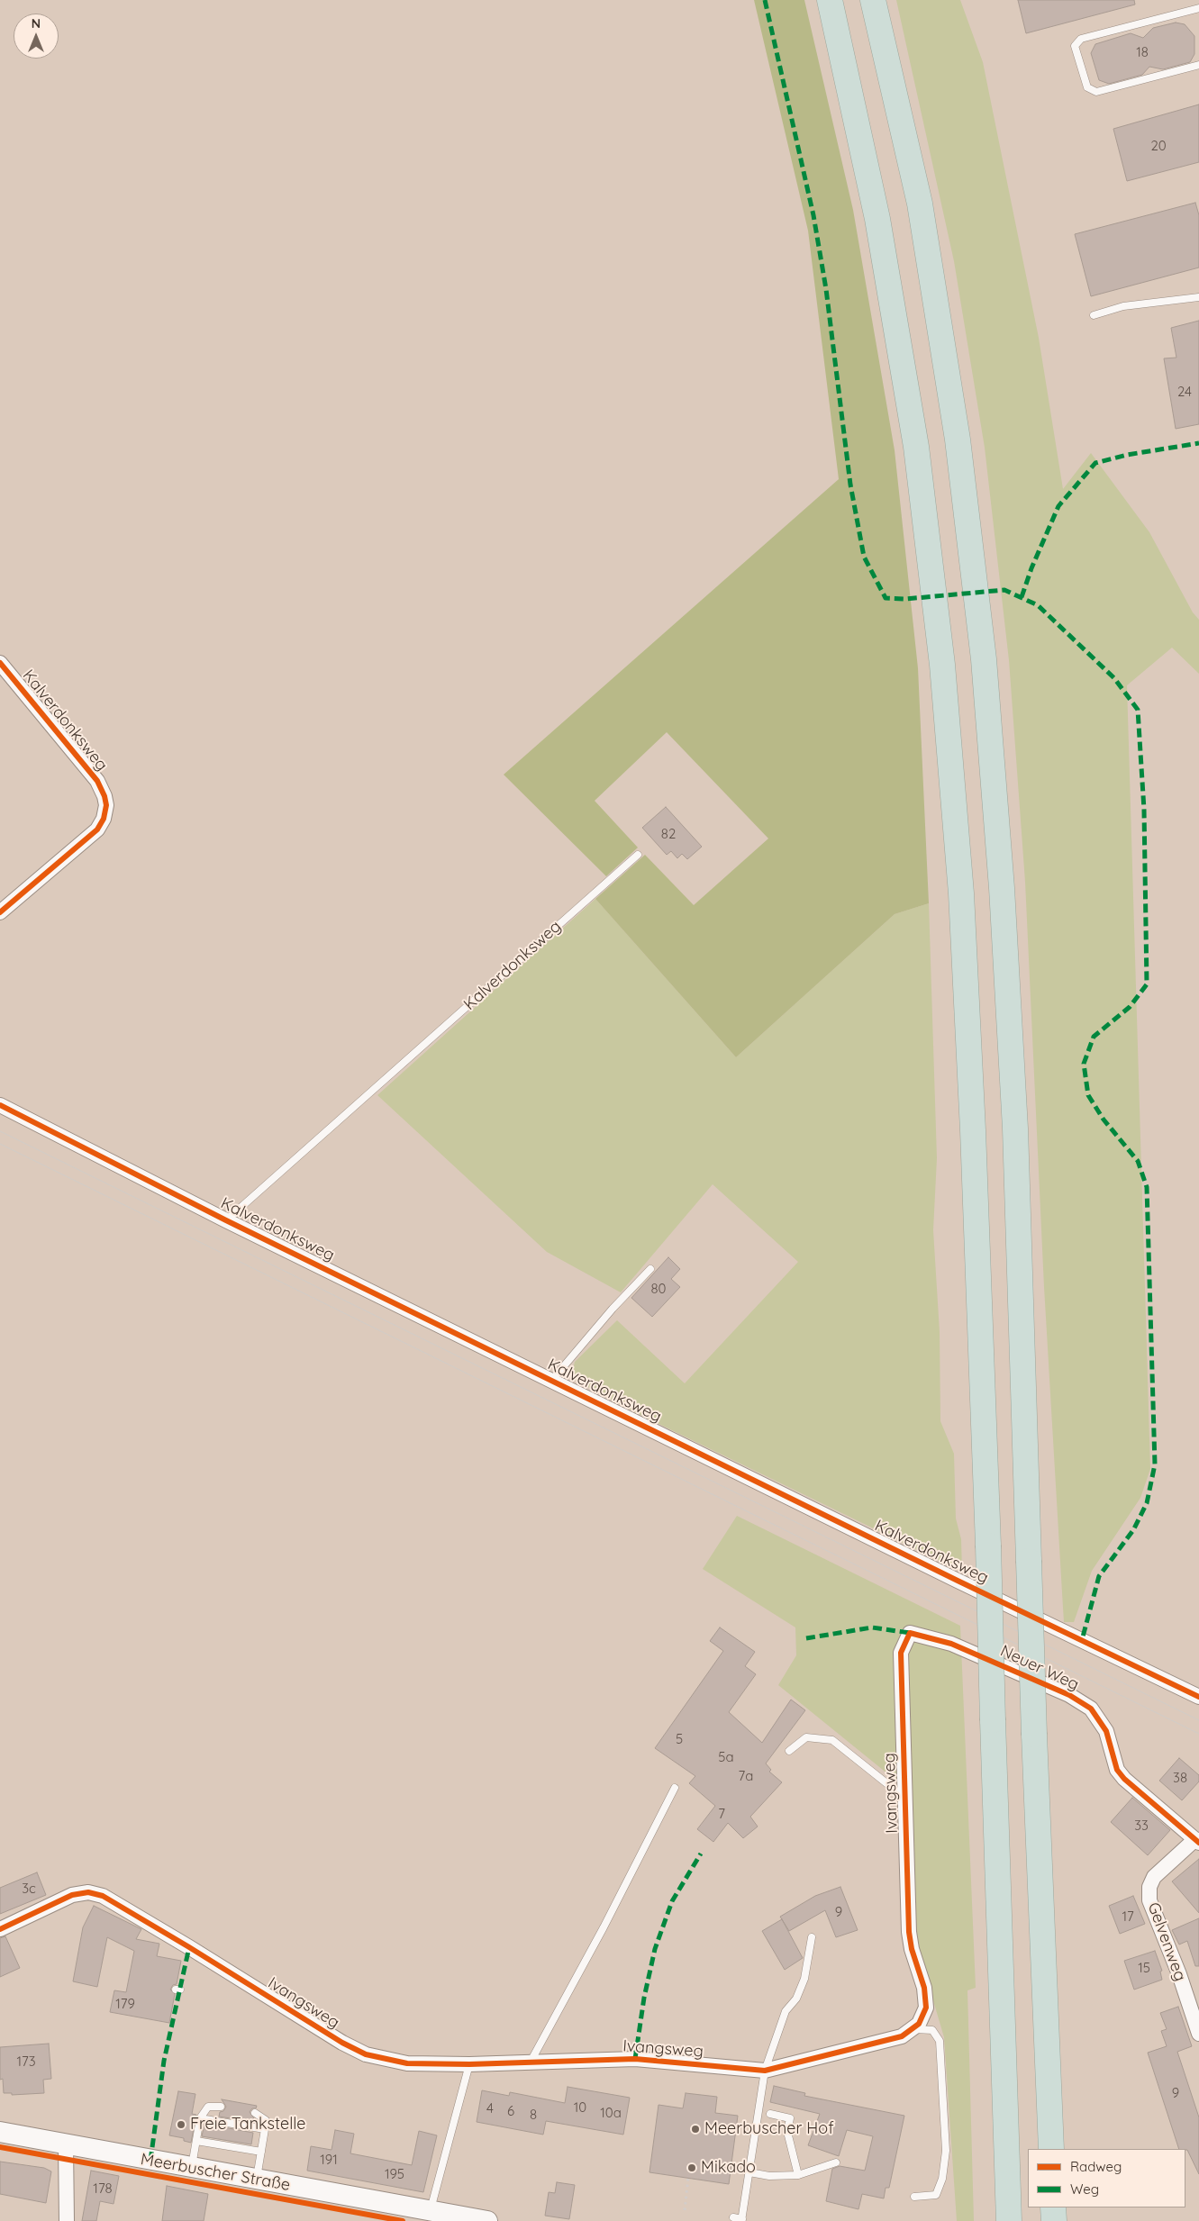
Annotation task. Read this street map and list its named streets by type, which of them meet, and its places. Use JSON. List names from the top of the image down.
{
  "streets": {
    "main road": ["Meerbuscher Straße"],
    "street": [
      "Kalverdonksweg",
      "Neuer Weg",
      "Ivangsweg",
      "Gelvenweg"
    ]
  },
  "crossings": [
    ["Neuer Weg", "Ivangsweg"],
    ["Neuer Weg", "Gelvenweg"]
  ],
  "places": ["Freie Tankstelle", "Meerbuscher Hof", "Mikado"],
  "house_numbers": [
    "18",
    "20",
    "24",
    "82",
    "80",
    "5",
    "5a",
    "7a",
    "38",
    "7",
    "33",
    "3c",
    "9",
    "17",
    "15",
    "179",
    "173",
    "9",
    "10",
    "4",
    "6",
    "10a",
    "8",
    "191",
    "195",
    "178"
  ],
  "legend": ["Radweg", "Weg"],
  "north": "top"
}
